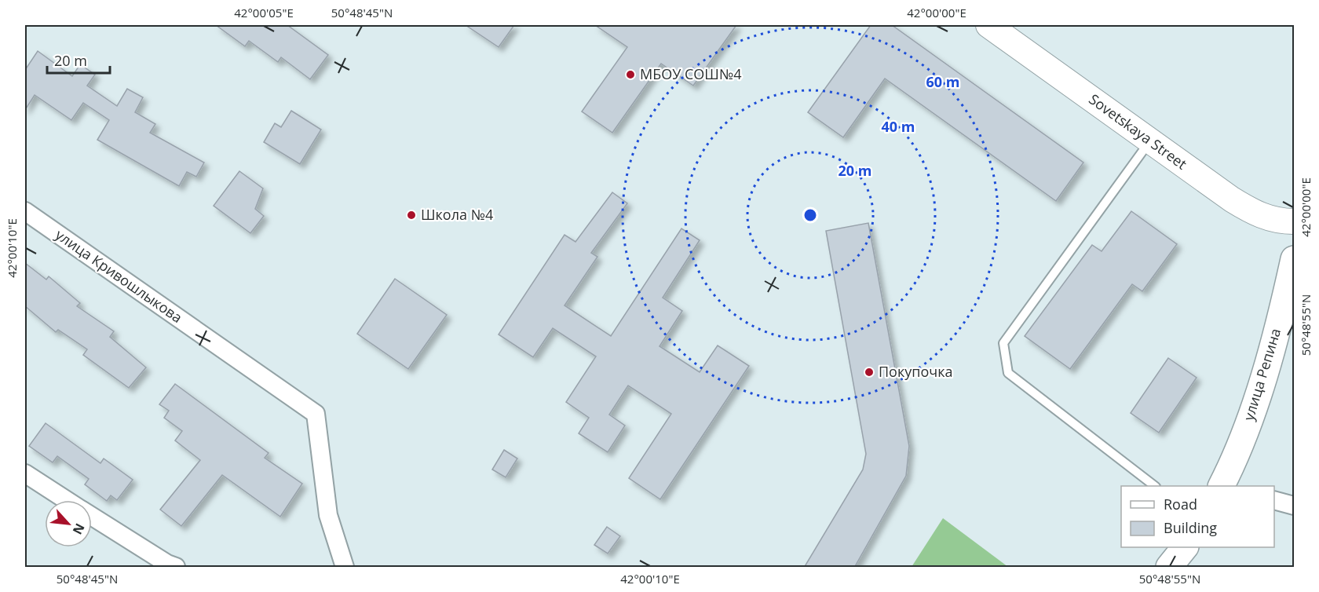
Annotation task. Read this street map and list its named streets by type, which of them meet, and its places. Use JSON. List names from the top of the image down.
{
  "streets": {
    "main road": ["Sovetskaya Street", "улица Репина"],
    "street": ["улица Кривошлыкова"]
  },
  "places": ["МБОУ СОШ№4", "Школа №4", "Покупочка"],
  "legend": ["Road", "Building"],
  "scale_bar": "20 m",
  "north": "bottom right",
  "coordinates": [
    "42°00'05\"E",
    "50°48'45\"N",
    "42°00'00\"E",
    "42°00'10\"E",
    "50°48'55\"N"
  ],
  "rings": ["60 m", "40 m", "20 m"]
}
